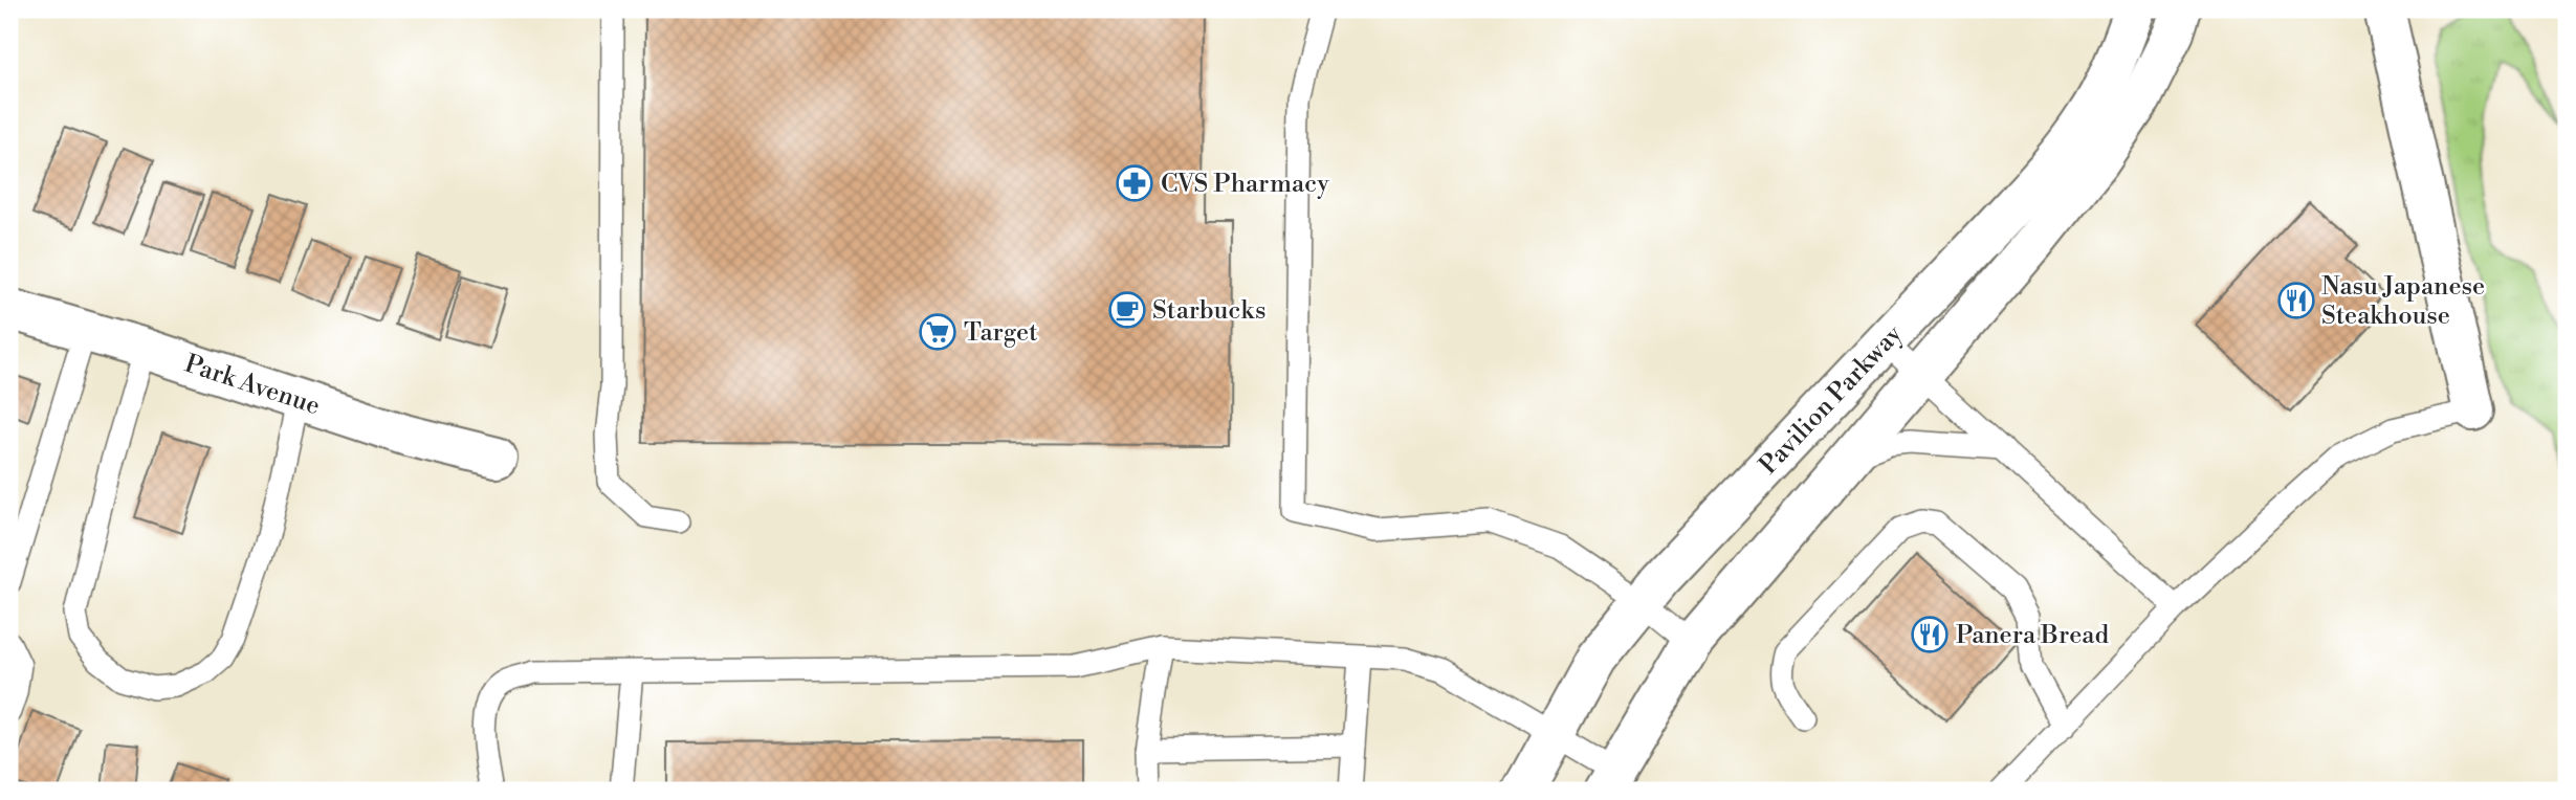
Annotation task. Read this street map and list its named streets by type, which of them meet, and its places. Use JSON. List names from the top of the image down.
{
  "streets": {
    "main road": ["Park Avenue", "Pavilion Parkway"]
  },
  "places": {
    "pharmacy": ["CVS Pharmacy"],
    "restaurant": ["Nasu Japanese Steakhouse", "Panera Bread"],
    "cafe": ["Starbucks"],
    "supermarket": ["Target"]
  }
}
